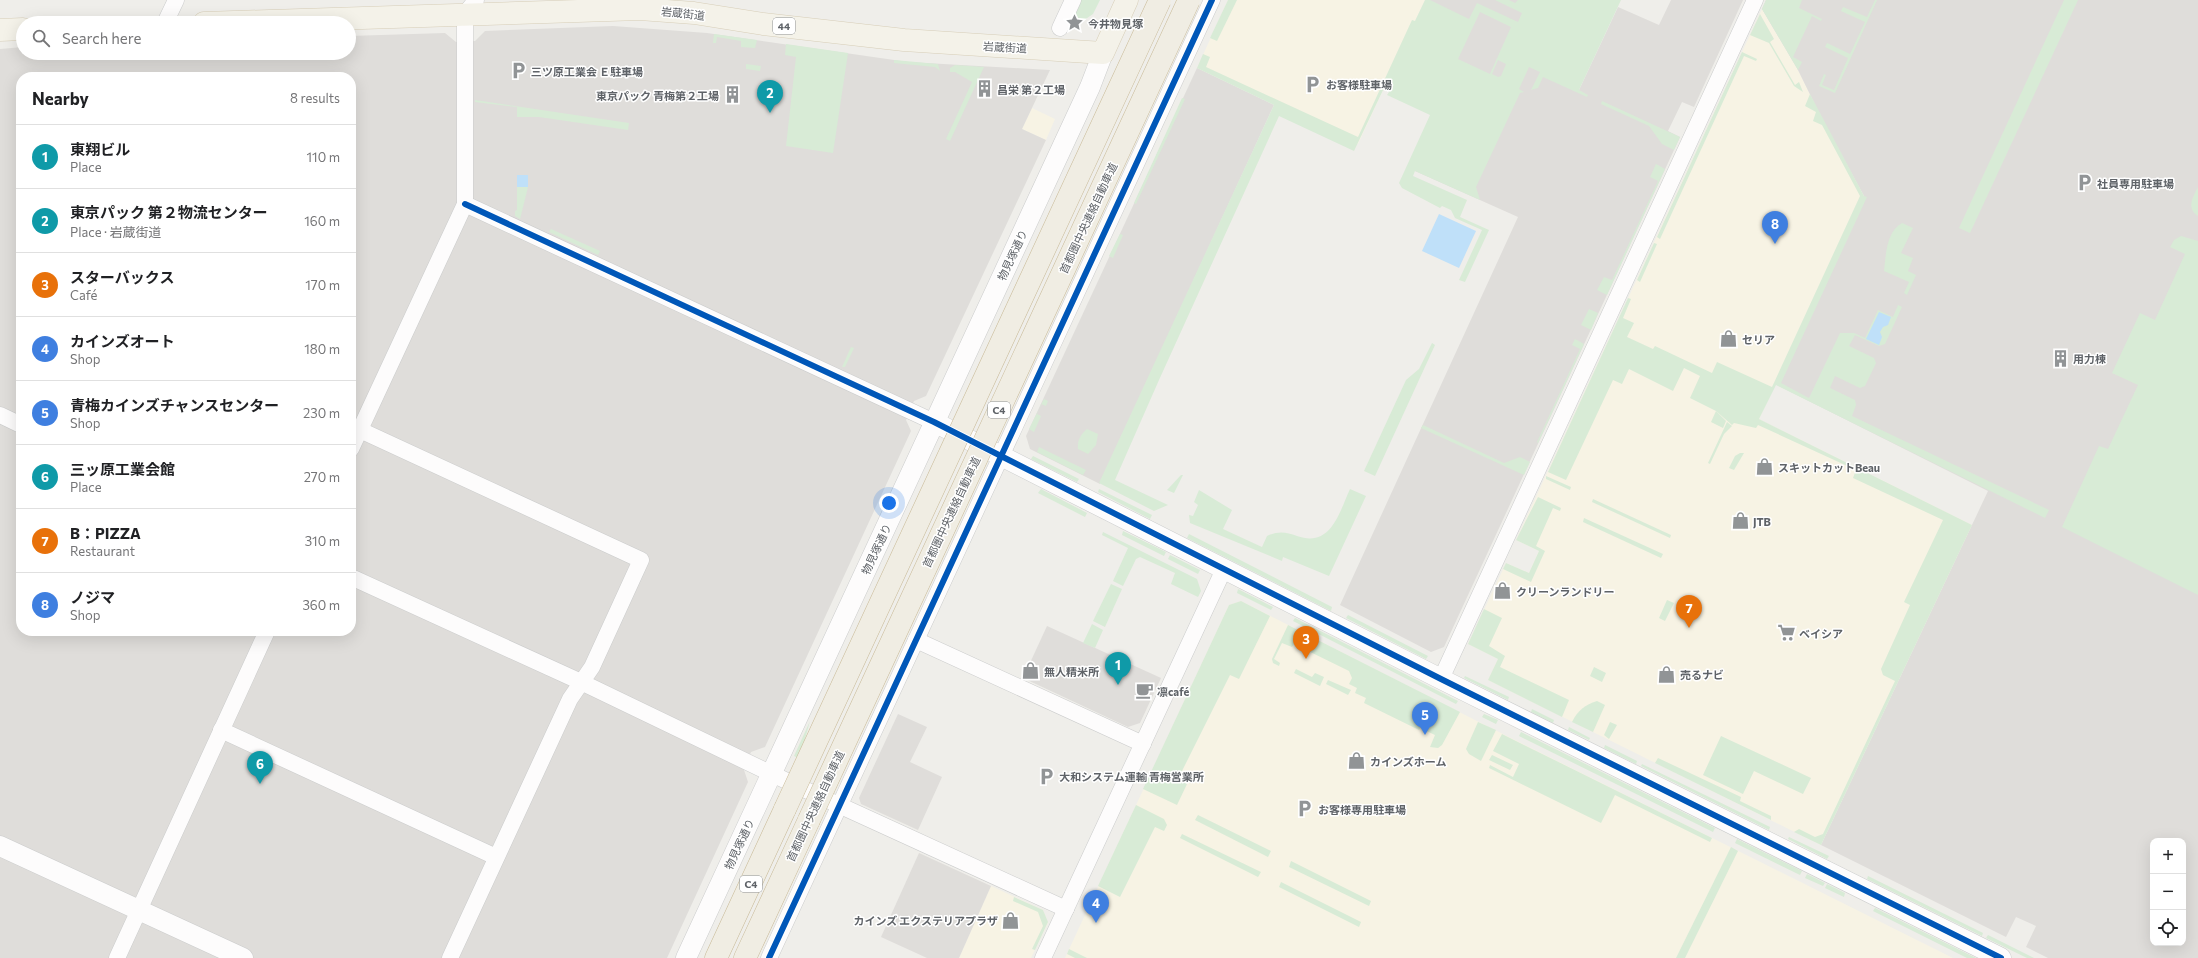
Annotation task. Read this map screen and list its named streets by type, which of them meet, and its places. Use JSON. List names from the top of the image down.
{
  "streets": {
    "highway": ["首都圏中央連絡自動車道", "C4"],
    "main road": ["岩蔵街道", "44"],
    "street": ["物見塚通り"]
  },
  "crossings": [
    ["岩蔵街道", "物見塚通り"]
  ],
  "places": {
    "place": ["今井物見塚"],
    "parking": [
      "三ツ原工業会 Ｅ駐車場",
      "お客様駐車場",
      "社員専用駐車場",
      "大和システム運輸 青梅営業所",
      "お客様専用駐車場"
    ],
    "building": ["昌栄 第２工場", "東京パック 青梅第２工場", "用力棟"],
    "shop": [
      "セリア",
      "スキットカットBeau",
      "JTB",
      "クリーンランドリー",
      "無人精米所",
      "売るナビ",
      "カインズホーム",
      "カインズ エクステリアプラザ"
    ],
    "supermarket": ["ベイシア"],
    "cafe": ["凛café"]
  },
  "page": {
    "search": "Search here",
    "heading": ["Nearby", "8 results"],
    "pins": [
      "2",
      "8",
      "7",
      "3",
      "1",
      "5",
      "6",
      "4"
    ],
    "list": [
      {
        "mark": "1",
        "name": "東翔ビル",
        "note": "Place",
        "value": "110 m"
      },
      {
        "mark": "2",
        "name": "東京パック 第２物流センター",
        "note": "Place · 岩蔵街道",
        "value": "160 m"
      },
      {
        "mark": "3",
        "name": "スターバックス",
        "note": "Café",
        "value": "170 m"
      },
      {
        "mark": "4",
        "name": "カインズオート",
        "note": "Shop",
        "value": "180 m"
      },
      {
        "mark": "5",
        "name": "青梅カインズチャンスセンター",
        "note": "Shop",
        "value": "230 m"
      },
      {
        "mark": "6",
        "name": "三ッ原工業会館",
        "note": "Place",
        "value": "270 m"
      },
      {
        "mark": "7",
        "name": "B：PIZZA",
        "note": "Restaurant",
        "value": "310 m"
      },
      {
        "mark": "8",
        "name": "ノジマ",
        "note": "Shop",
        "value": "360 m"
      }
    ],
    "map_buttons": ["+", "−"]
  }
}
